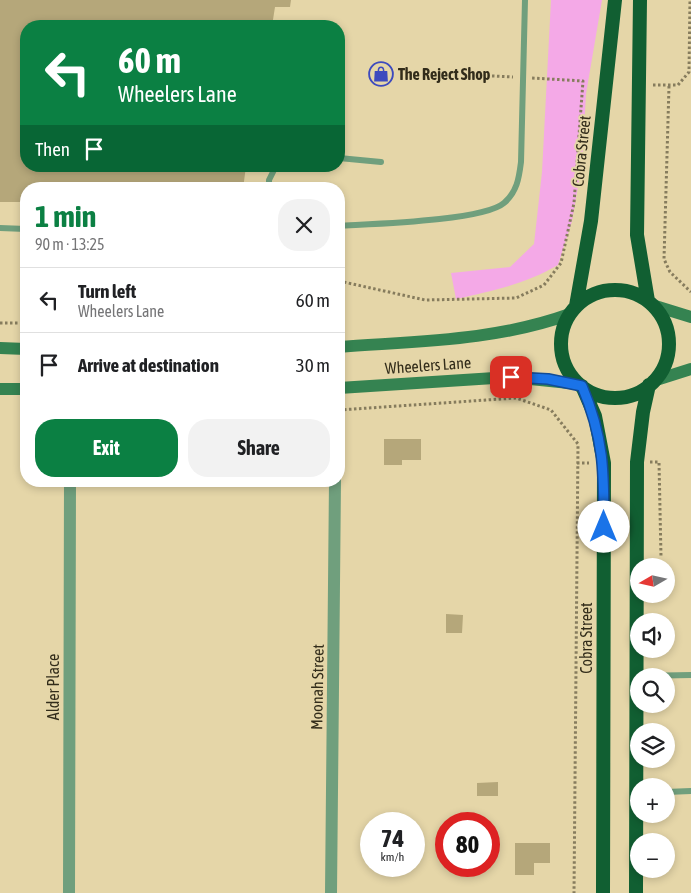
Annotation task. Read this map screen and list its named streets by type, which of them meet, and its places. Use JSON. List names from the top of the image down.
{
  "streets": {
    "highway": ["Cobra Street"],
    "main road": ["Wheelers Lane"],
    "street": ["Alder Place", "Moonah Street"]
  },
  "crossings": [
    ["Cobra Street", "Wheelers Lane"]
  ],
  "places": {
    "shop": ["The Reject Shop"]
  },
  "north": "left",
  "page": {
    "turn": ["60 m", "Wheelers Lane"],
    "then": "Then",
    "heading": ["1 min", "90 m · 13:25"],
    "list": [
      {
        "name": "Turn left",
        "note": "Wheelers Lane",
        "value": "60 m"
      },
      {
        "name": "Arrive at destination",
        "value": "30 m"
      }
    ],
    "buttons": ["Exit", "Share"],
    "map_buttons": ["+", "−"],
    "speed": "74 km/h",
    "limit": "80"
  }
}
